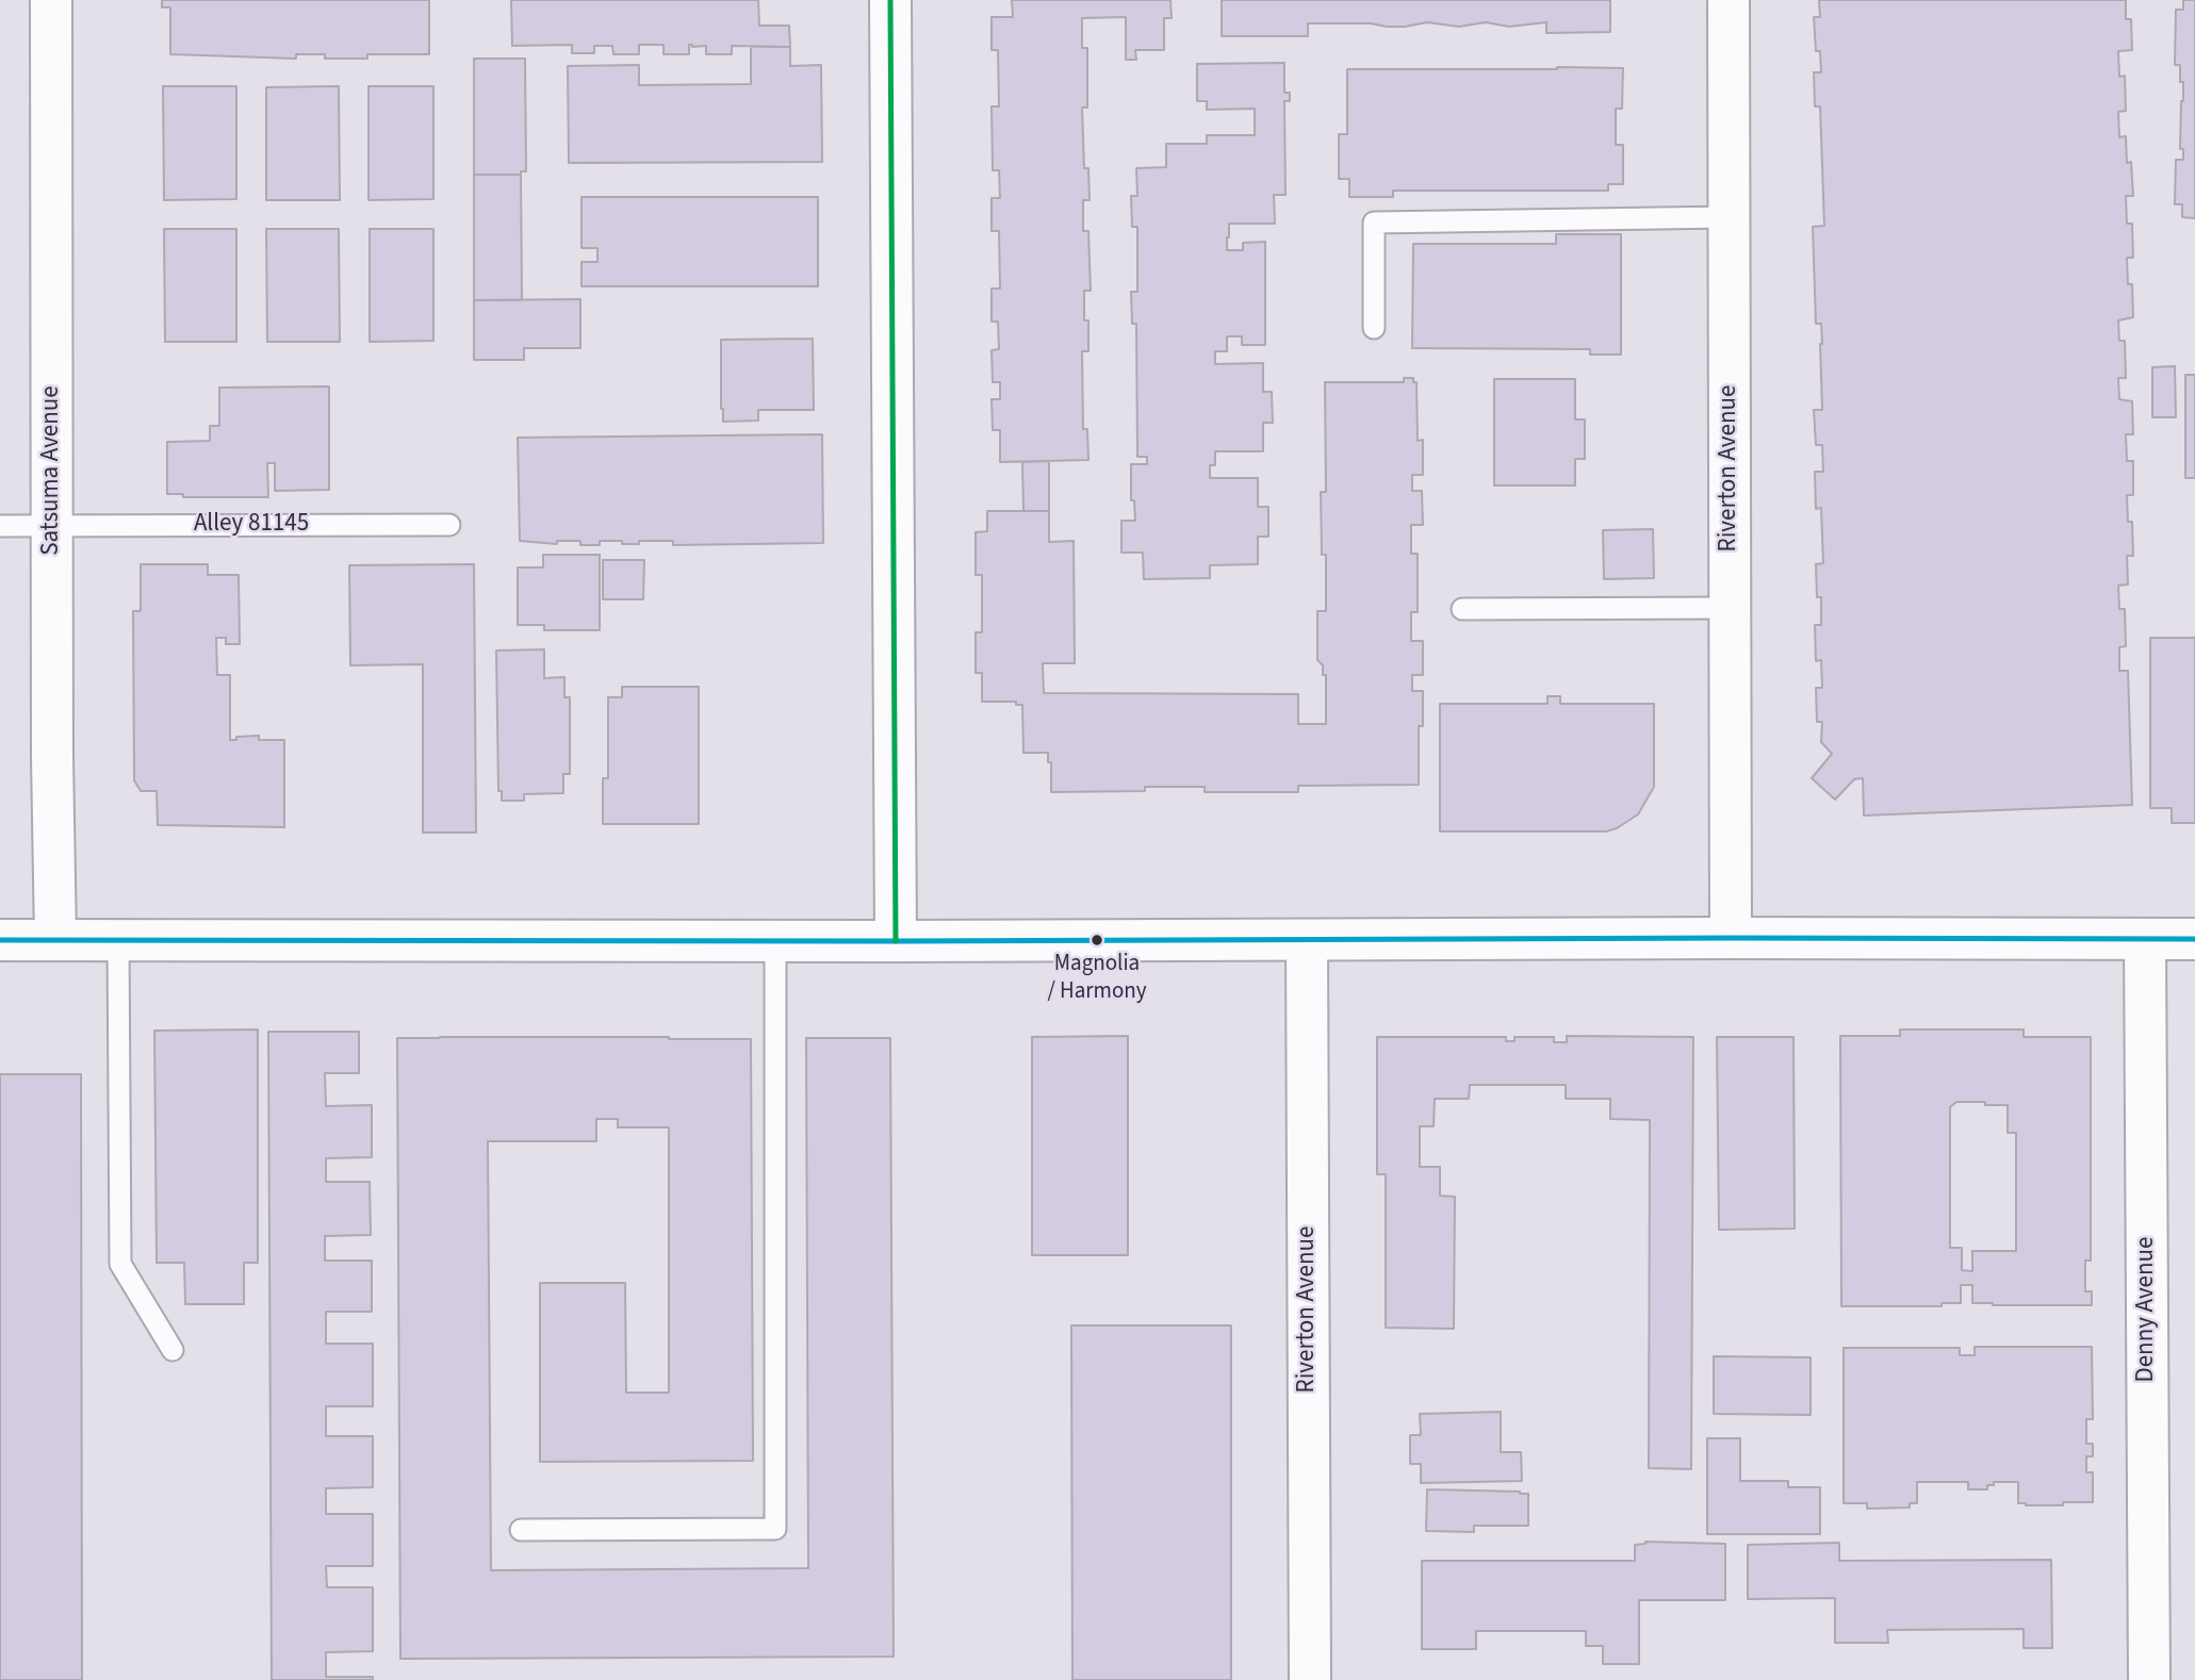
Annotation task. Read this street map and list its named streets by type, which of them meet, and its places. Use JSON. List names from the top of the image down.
{
  "streets": {
    "street": ["Riverton Avenue", "Satsuma Avenue", "Denny Avenue"],
    "lane": ["Alley 81145"]
  },
  "crossings": [
    ["Satsuma Avenue", "Alley 81145"]
  ],
  "places": ["Magnolia / Harmony"]
}
